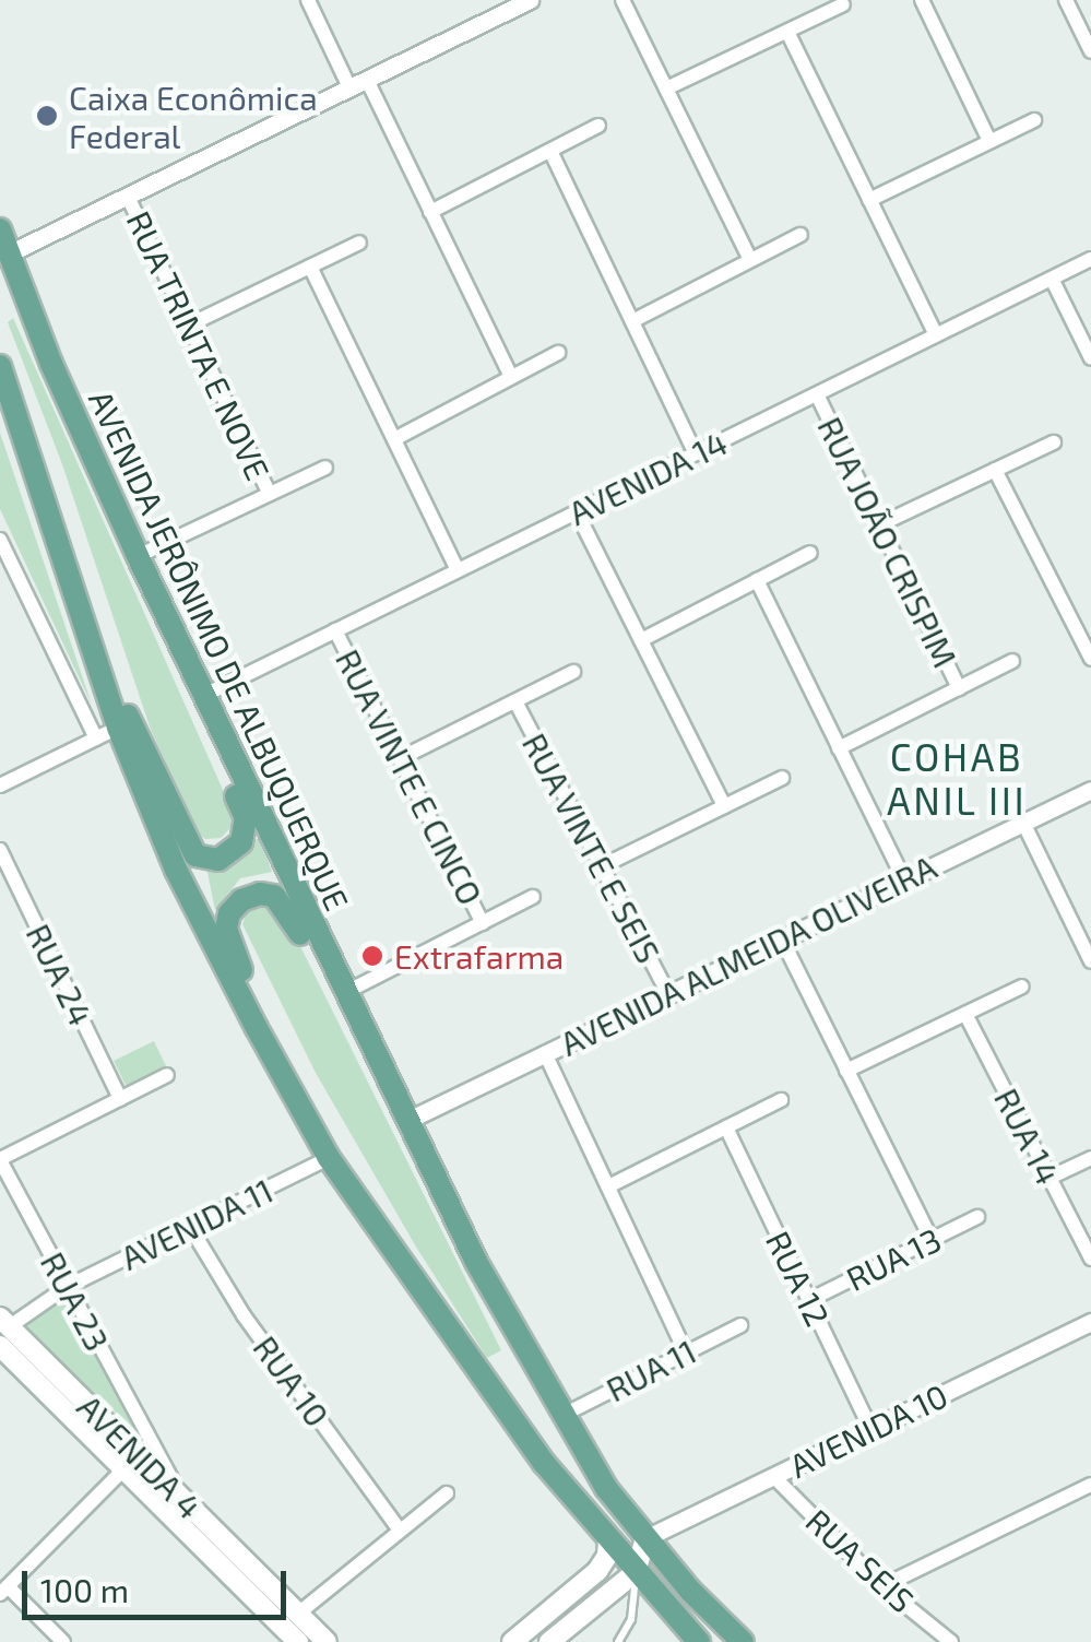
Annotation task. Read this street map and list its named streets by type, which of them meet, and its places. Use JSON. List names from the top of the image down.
{
  "streets": {
    "main road": ["AVENIDA JERÔNIMO DE ALBUQUERQUE", "AVENIDA 4"],
    "street": [
      "RUA TRINTA E NOVE",
      "AVENIDA 14",
      "RUA JOÃO CRISPIM",
      "RUA VINTE E CINCO",
      "RUA VINTE E SEIS",
      "AVENIDA ALMEIDA OLIVEIRA",
      "RUA 24",
      "RUA 14",
      "AVENIDA 11",
      "RUA 13",
      "RUA 12",
      "RUA 23",
      "RUA 11",
      "RUA 10",
      "AVENIDA 10",
      "RUA SEIS"
    ]
  },
  "crossings": [
    ["AVENIDA 14", "RUA JOÃO CRISPIM"],
    ["AVENIDA 14", "AVENIDA JERÔNIMO DE ALBUQUERQUE"],
    ["AVENIDA 14", "RUA VINTE E CINCO"],
    ["AVENIDA JERÔNIMO DE ALBUQUERQUE", "RUA VINTE E CINCO"],
    ["AVENIDA JERÔNIMO DE ALBUQUERQUE", "AVENIDA ALMEIDA OLIVEIRA"],
    ["AVENIDA JERÔNIMO DE ALBUQUERQUE", "RUA 11"],
    ["AVENIDA JERÔNIMO DE ALBUQUERQUE", "AVENIDA 10"],
    ["RUA VINTE E CINCO", "RUA VINTE E SEIS"],
    ["RUA VINTE E SEIS", "AVENIDA ALMEIDA OLIVEIRA"],
    ["AVENIDA 11", "RUA 23"],
    ["AVENIDA 11", "RUA 10"],
    ["AVENIDA 11", "AVENIDA 4"],
    ["RUA 13", "RUA 12"],
    ["RUA 12", "AVENIDA 10"],
    ["RUA 23", "AVENIDA 4"],
    ["AVENIDA 10", "RUA SEIS"]
  ],
  "districts": ["COHAB ANIL III"],
  "places": ["Caixa Econômica Federal", "Extrafarma"],
  "scale_bar": "100 m"
}
